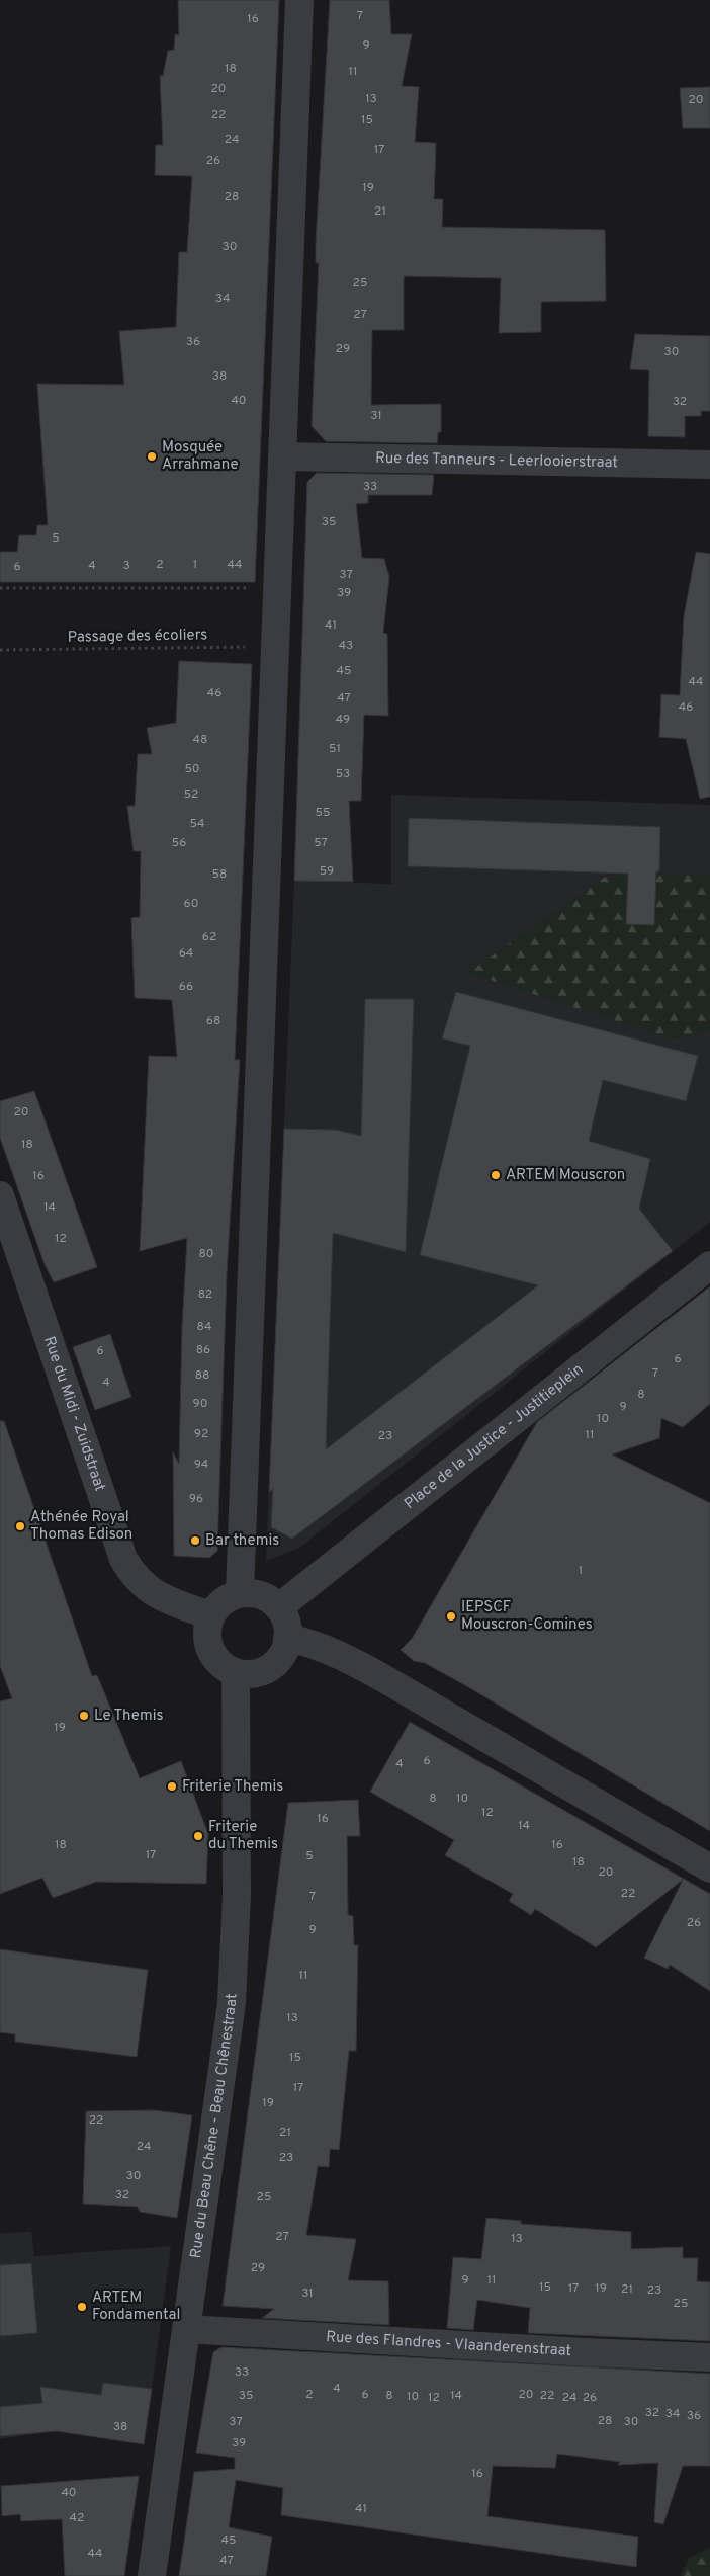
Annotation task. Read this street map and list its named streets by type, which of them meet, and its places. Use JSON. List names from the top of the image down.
{
  "streets": {
    "street": [
      "Rue des Tanneurs - Leerlooierstraat",
      "Rue du Midi - Zuidstraat",
      "Place de la Justice - Justitieplein",
      "Rue du Beau Chêne - Beau Chênestraat",
      "Rue des Flandres - Vlaanderenstraat"
    ],
    "path": ["Passage des écoliers"]
  },
  "crossings": [
    ["Rue du Midi - Zuidstraat", "Place de la Justice - Justitieplein"],
    ["Rue du Midi - Zuidstraat", "Rue du Beau Chêne - Beau Chênestraat"],
    ["Place de la Justice - Justitieplein", "Rue du Beau Chêne - Beau Chênestraat"],
    ["Rue du Beau Chêne - Beau Chênestraat", "Rue des Flandres - Vlaanderenstraat"]
  ],
  "places": [
    "Mosquée Arrahmane",
    "ARTEM Mouscron",
    "Athénée Royal Thomas Edison",
    "Bar themis",
    "IEPSCF Mouscron-Comines",
    "Le Themis",
    "Friterie Themis",
    "Friterie du Themis",
    "ARTEM Fondamental"
  ],
  "house_numbers": [
    "7",
    "16",
    "9",
    "18",
    "11",
    "20",
    "13",
    "20",
    "22",
    "15",
    "24",
    "17",
    "26",
    "19",
    "28",
    "21",
    "30",
    "25",
    "34",
    "27",
    "36",
    "29",
    "30",
    "38",
    "40",
    "32",
    "31",
    "33",
    "35",
    "5",
    "2",
    "1",
    "44",
    "4",
    "3",
    "6",
    "37",
    "39",
    "41",
    "43",
    "45",
    "44",
    "46",
    "47",
    "46",
    "49",
    "48",
    "51",
    "50",
    "53",
    "52",
    "55",
    "54",
    "56",
    "57",
    "59",
    "58",
    "60",
    "62",
    "64",
    "66",
    "68",
    "20",
    "18",
    "16",
    "14",
    "12",
    "80",
    "82",
    "84",
    "86",
    "6",
    "6",
    "7",
    "88",
    "4",
    "8",
    "90",
    "9",
    "10",
    "92",
    "11",
    "23",
    "94",
    "96",
    "1",
    "19",
    "6",
    "4",
    "8",
    "10",
    "12",
    "16",
    "14",
    "18",
    "16",
    "17",
    "5",
    "18",
    "20",
    "22",
    "7",
    "26",
    "9",
    "11",
    "13",
    "15",
    "17",
    "19",
    "22",
    "21",
    "24",
    "23",
    "30",
    "32",
    "25",
    "27",
    "13",
    "29",
    "9",
    "11",
    "15",
    "17",
    "19",
    "21",
    "23",
    "31",
    "25",
    "33",
    "4",
    "2",
    "6",
    "20",
    "35",
    "8",
    "14",
    "22",
    "10",
    "12",
    "24",
    "26",
    "32",
    "34",
    "36",
    "28",
    "37",
    "30",
    "38",
    "39",
    "16",
    "40",
    "41",
    "42",
    "45",
    "44",
    "47"
  ]
}
